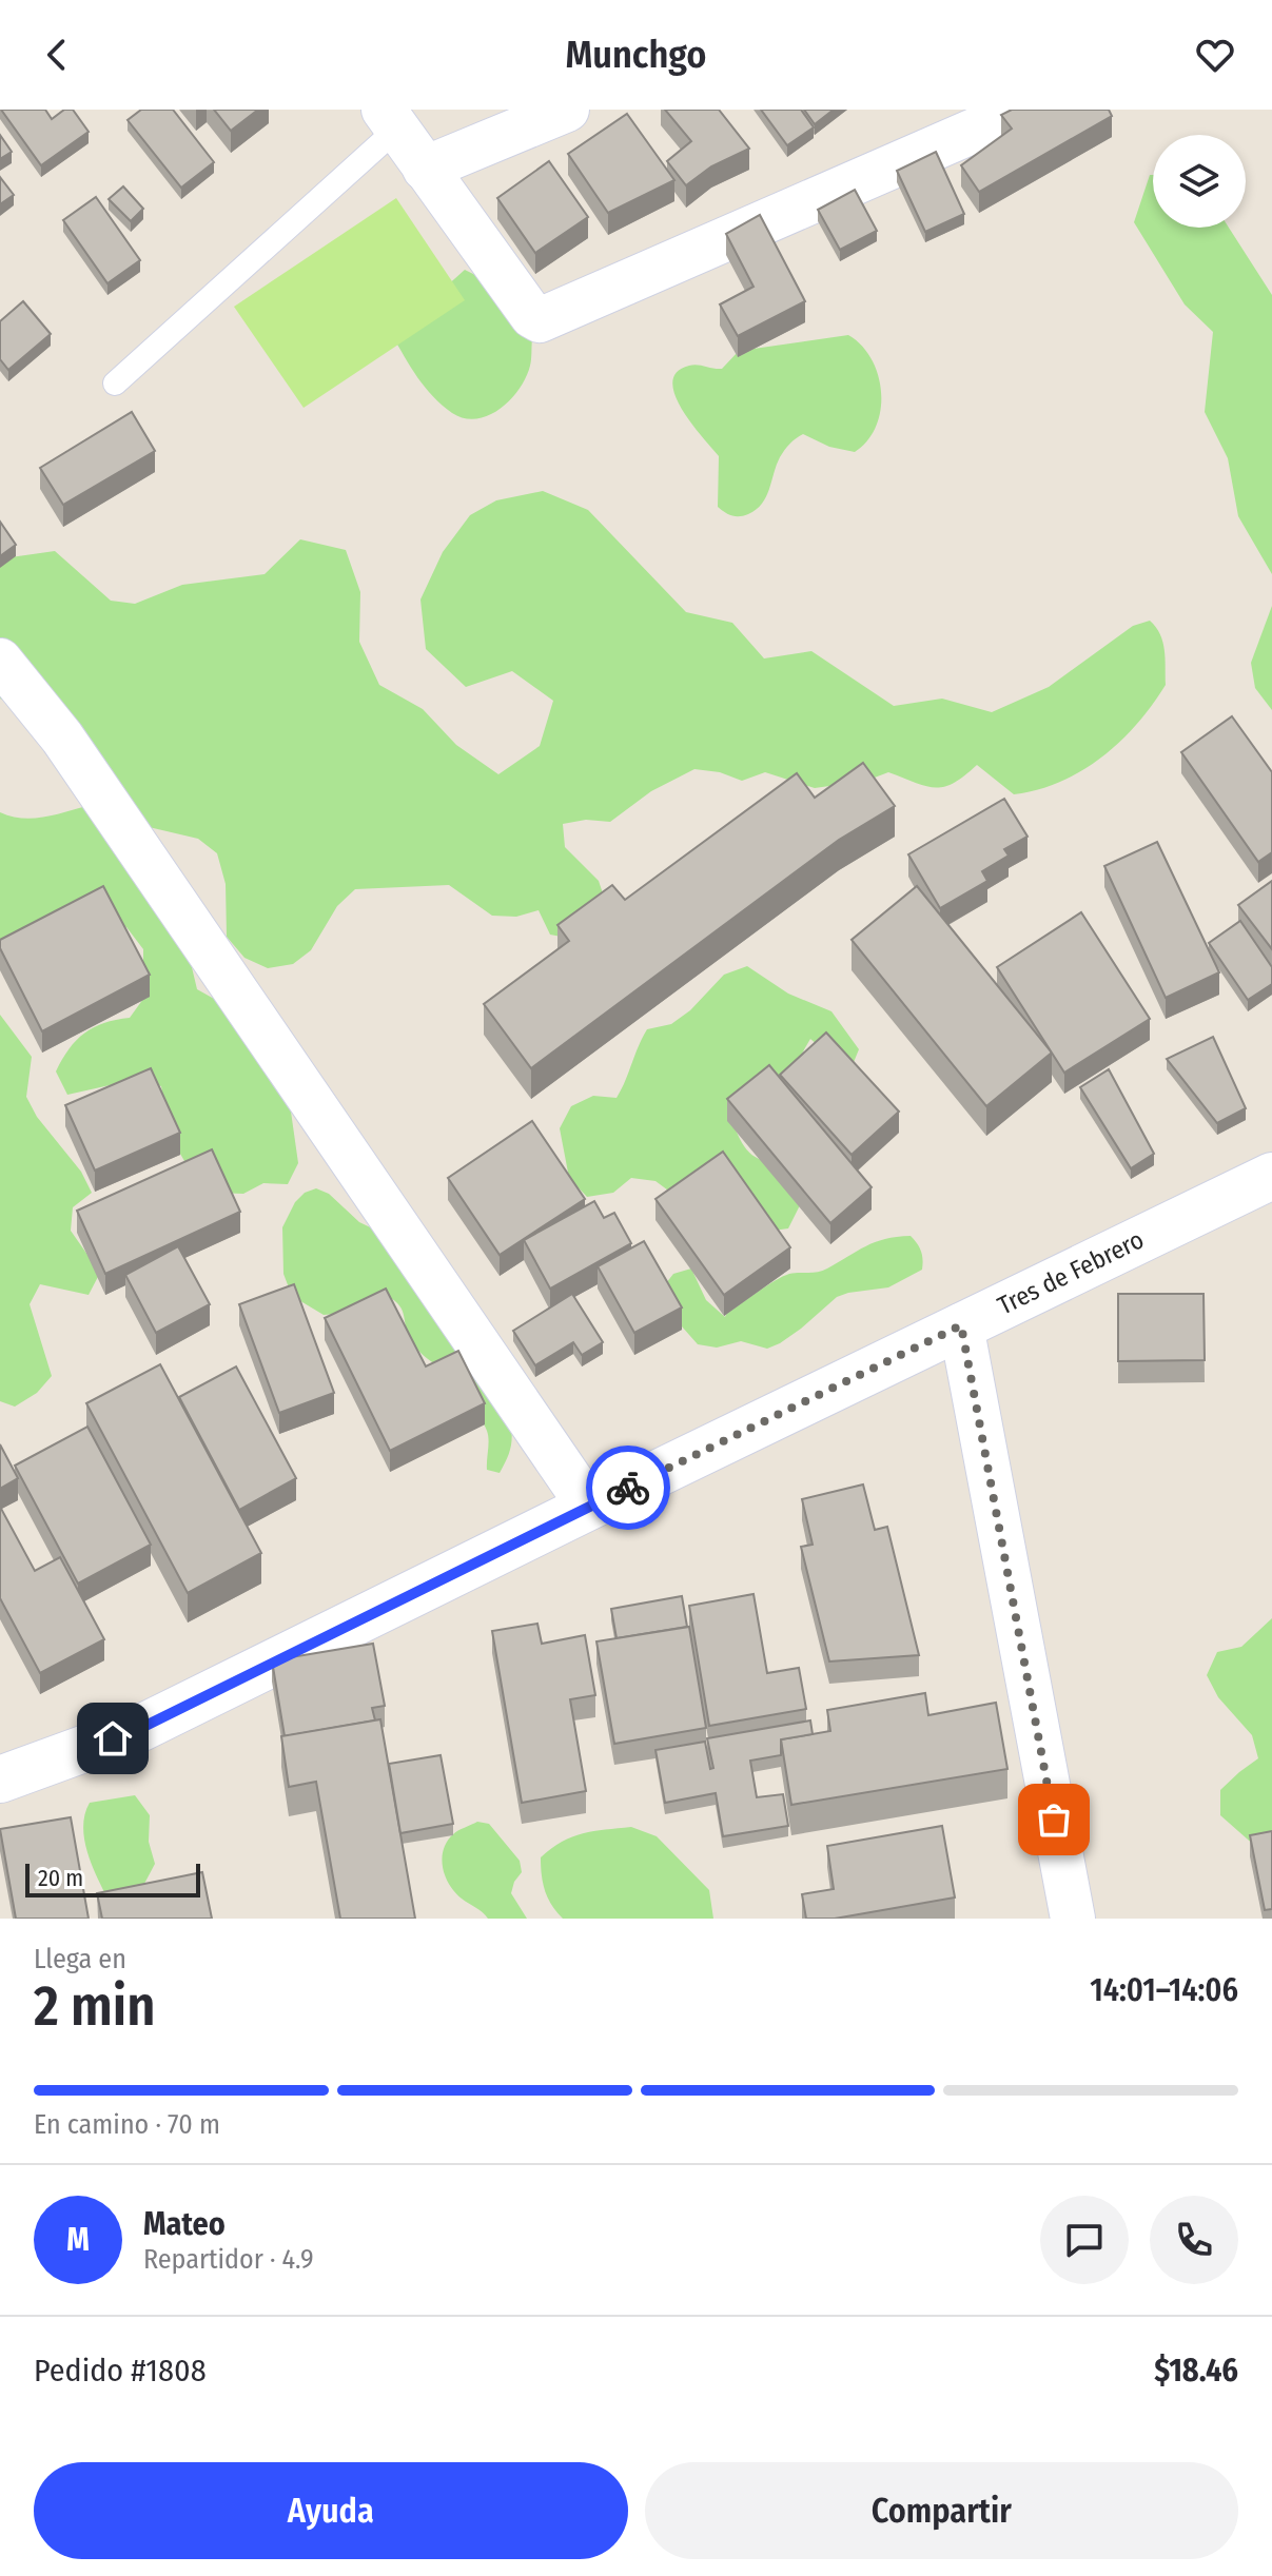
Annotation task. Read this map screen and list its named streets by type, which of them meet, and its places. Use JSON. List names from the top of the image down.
{
  "streets": {
    "street": ["Tres de Febrero"]
  },
  "scale_bar": "20 m",
  "page": {
    "header": "Munchgo",
    "scale": "20 m",
    "heading": ["2 min", "Llega en", "14:01–14:06"],
    "panel": [
      "Mateo",
      "Repartidor · 4.9",
      "Pedido #1808",
      "$18.46"
    ],
    "bar": "En camino · 70 m",
    "round": "M",
    "buttons": ["Ayuda", "Compartir"]
  }
}
